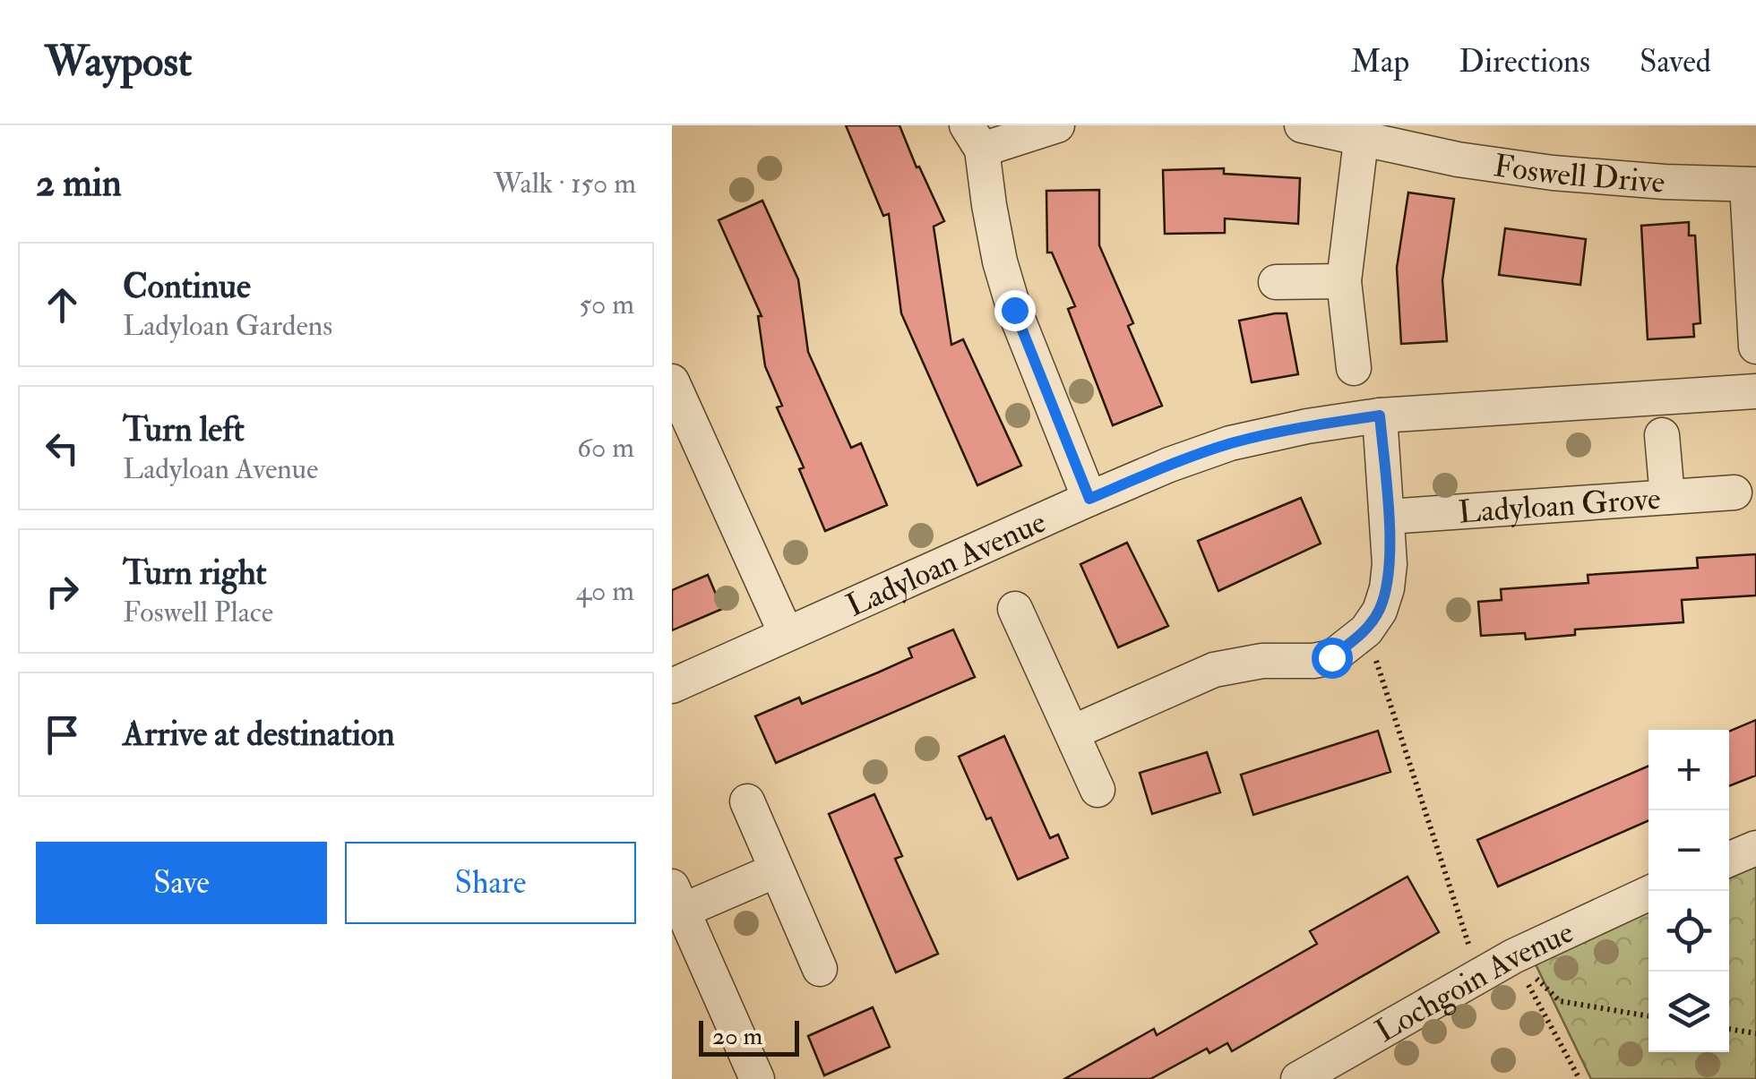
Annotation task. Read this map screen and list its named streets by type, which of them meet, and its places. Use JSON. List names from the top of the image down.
{
  "streets": {
    "street": [
      "Foswell Drive",
      "Ladyloan Grove",
      "Ladyloan Avenue",
      "Lochgoin Avenue"
    ]
  },
  "scale_bar": "20 m",
  "page": {
    "header": "Waypost",
    "nav": ["Map", "Directions", "Saved"],
    "heading": ["2 min", "Walk · 150 m"],
    "list": [
      ["Continue", "Ladyloan Gardens", "50 m"],
      ["Turn left", "Ladyloan Avenue", "60 m"],
      ["Turn right", "Foswell Place", "40 m"],
      "Arrive at destination"
    ],
    "map_buttons": ["+", "−"],
    "buttons": ["Save", "Share"],
    "scale": "20 m"
  }
}
